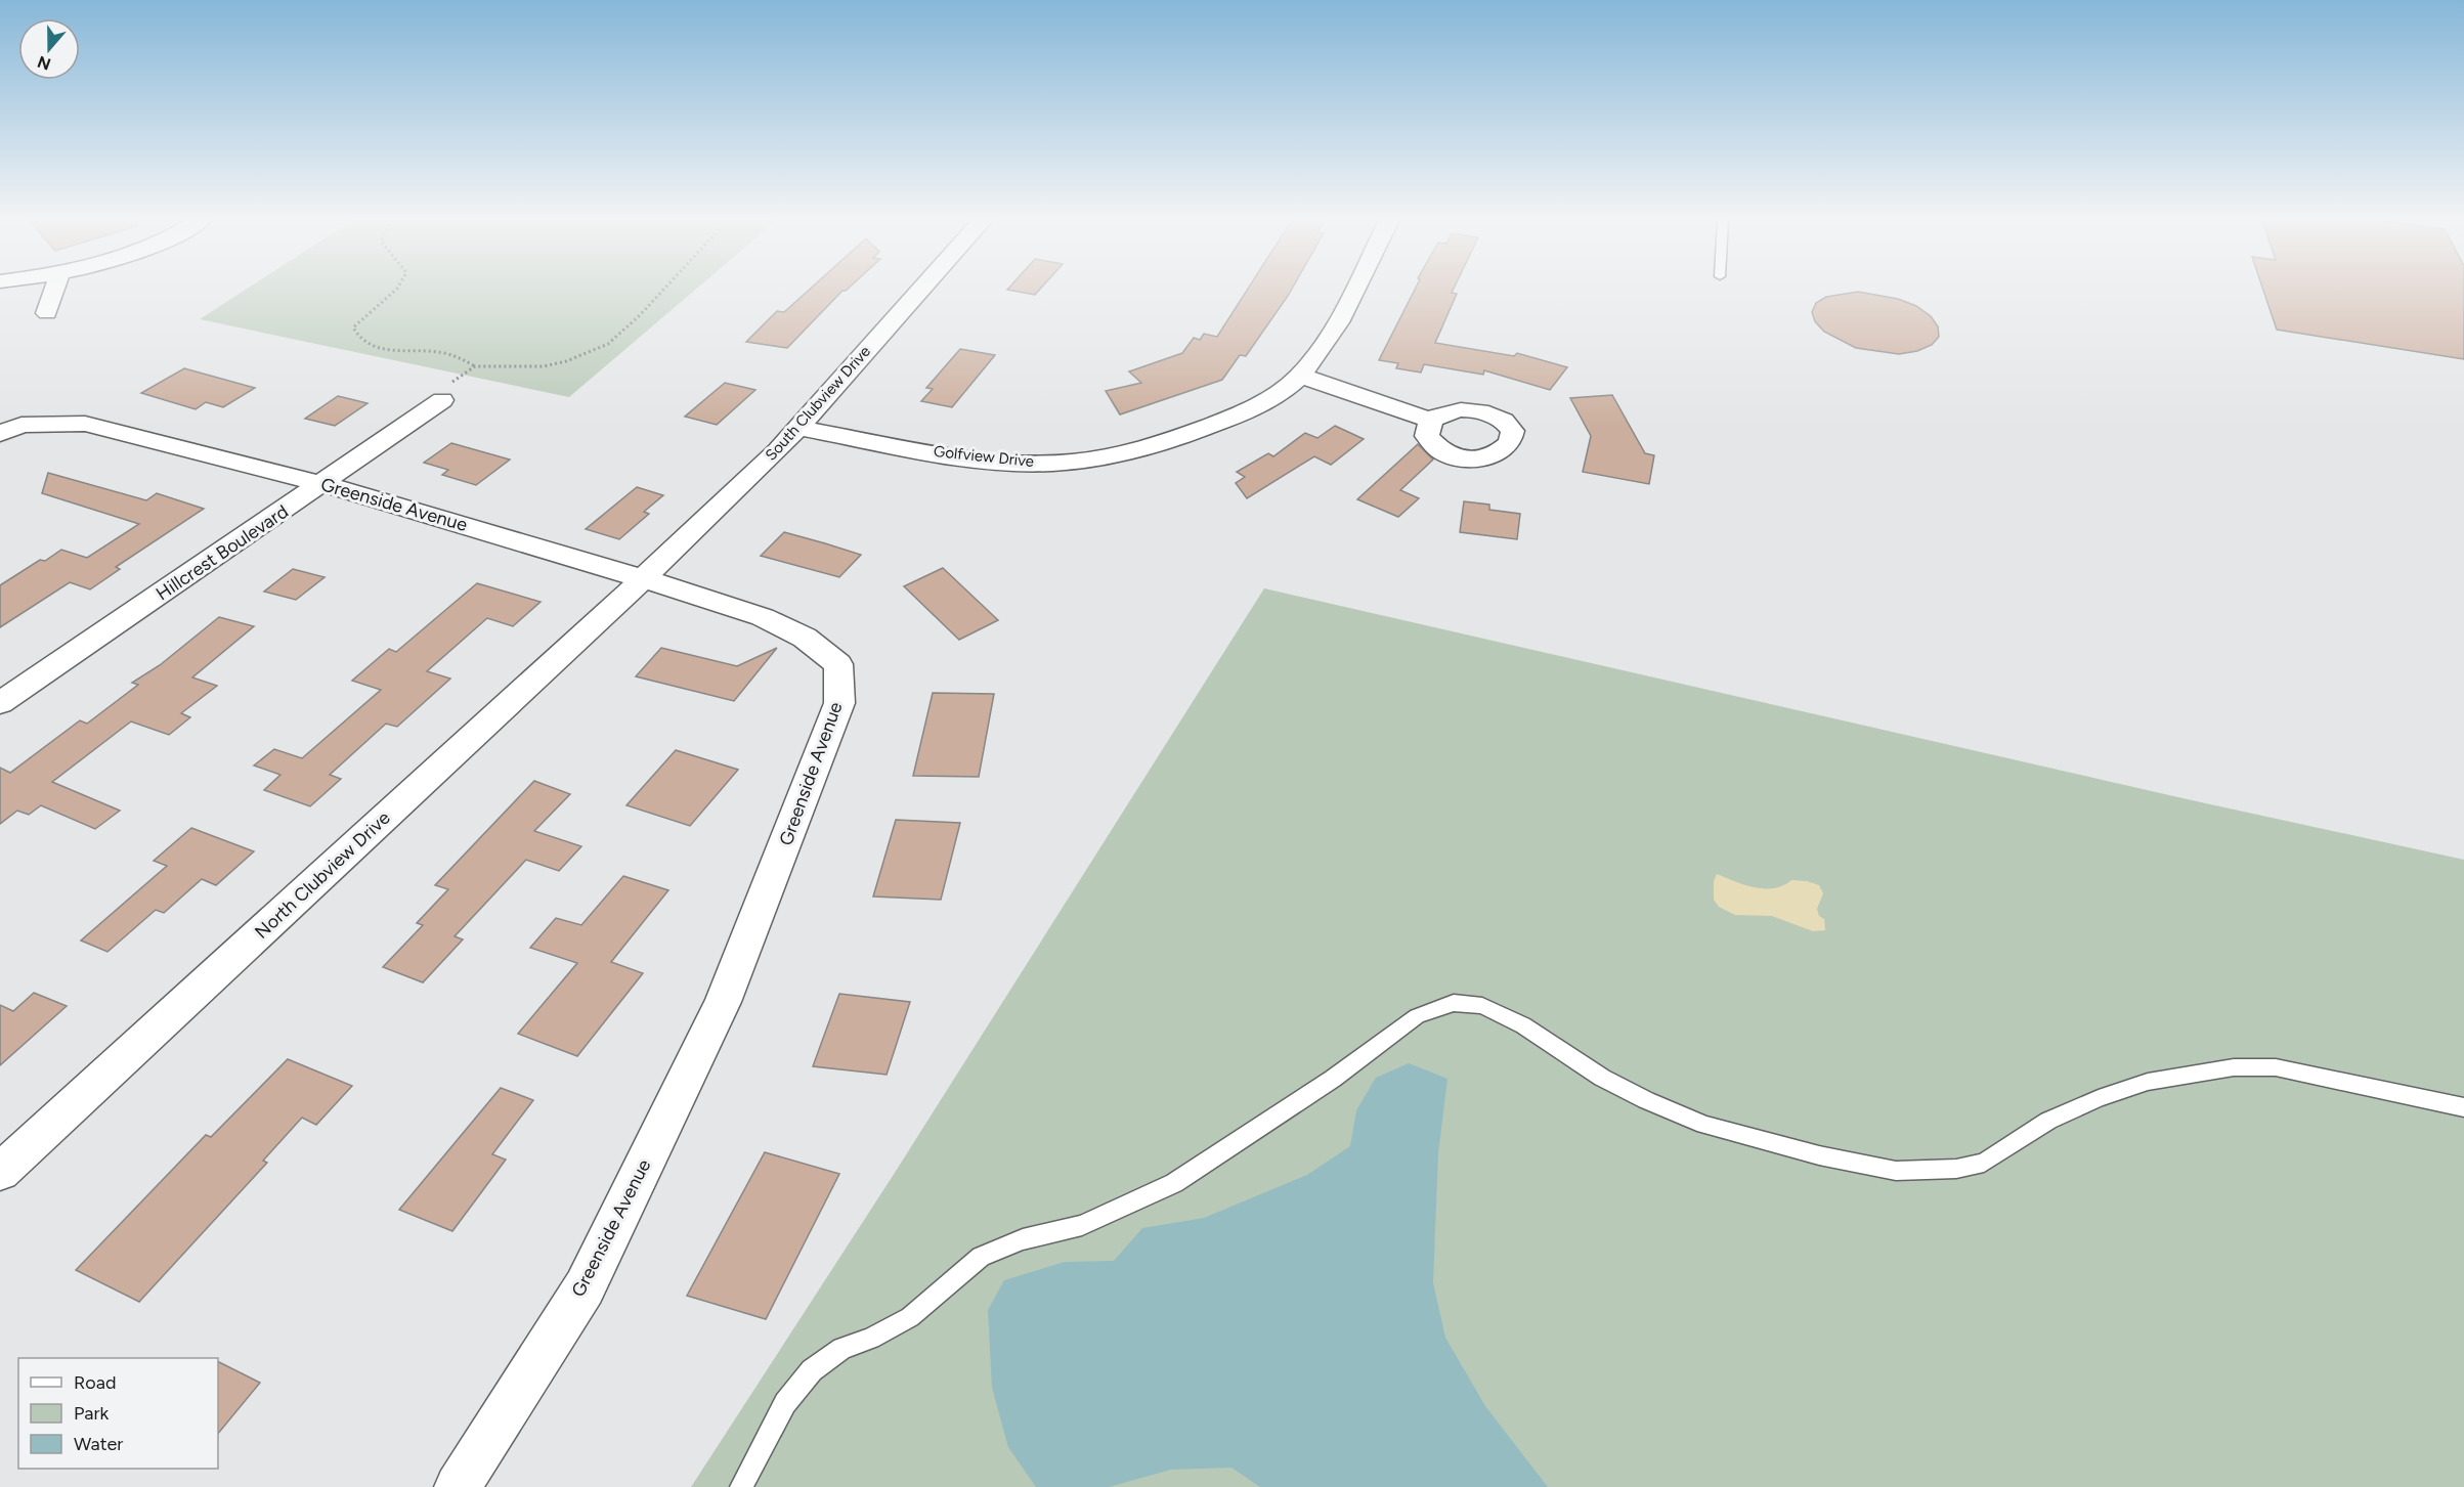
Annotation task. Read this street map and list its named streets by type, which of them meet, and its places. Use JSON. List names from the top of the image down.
{
  "streets": {
    "street": [
      "South Clubview Drive",
      "Golfview Drive",
      "Greenside Avenue",
      "Hillcrest Boulevard",
      "North Clubview Drive"
    ]
  },
  "crossings": [
    ["South Clubview Drive", "Golfview Drive"],
    ["South Clubview Drive", "Greenside Avenue"],
    ["South Clubview Drive", "North Clubview Drive"],
    ["Greenside Avenue", "Hillcrest Boulevard"],
    ["Greenside Avenue", "North Clubview Drive"]
  ],
  "legend": ["Road", "Park", "Water"],
  "north": "bottom"
}
